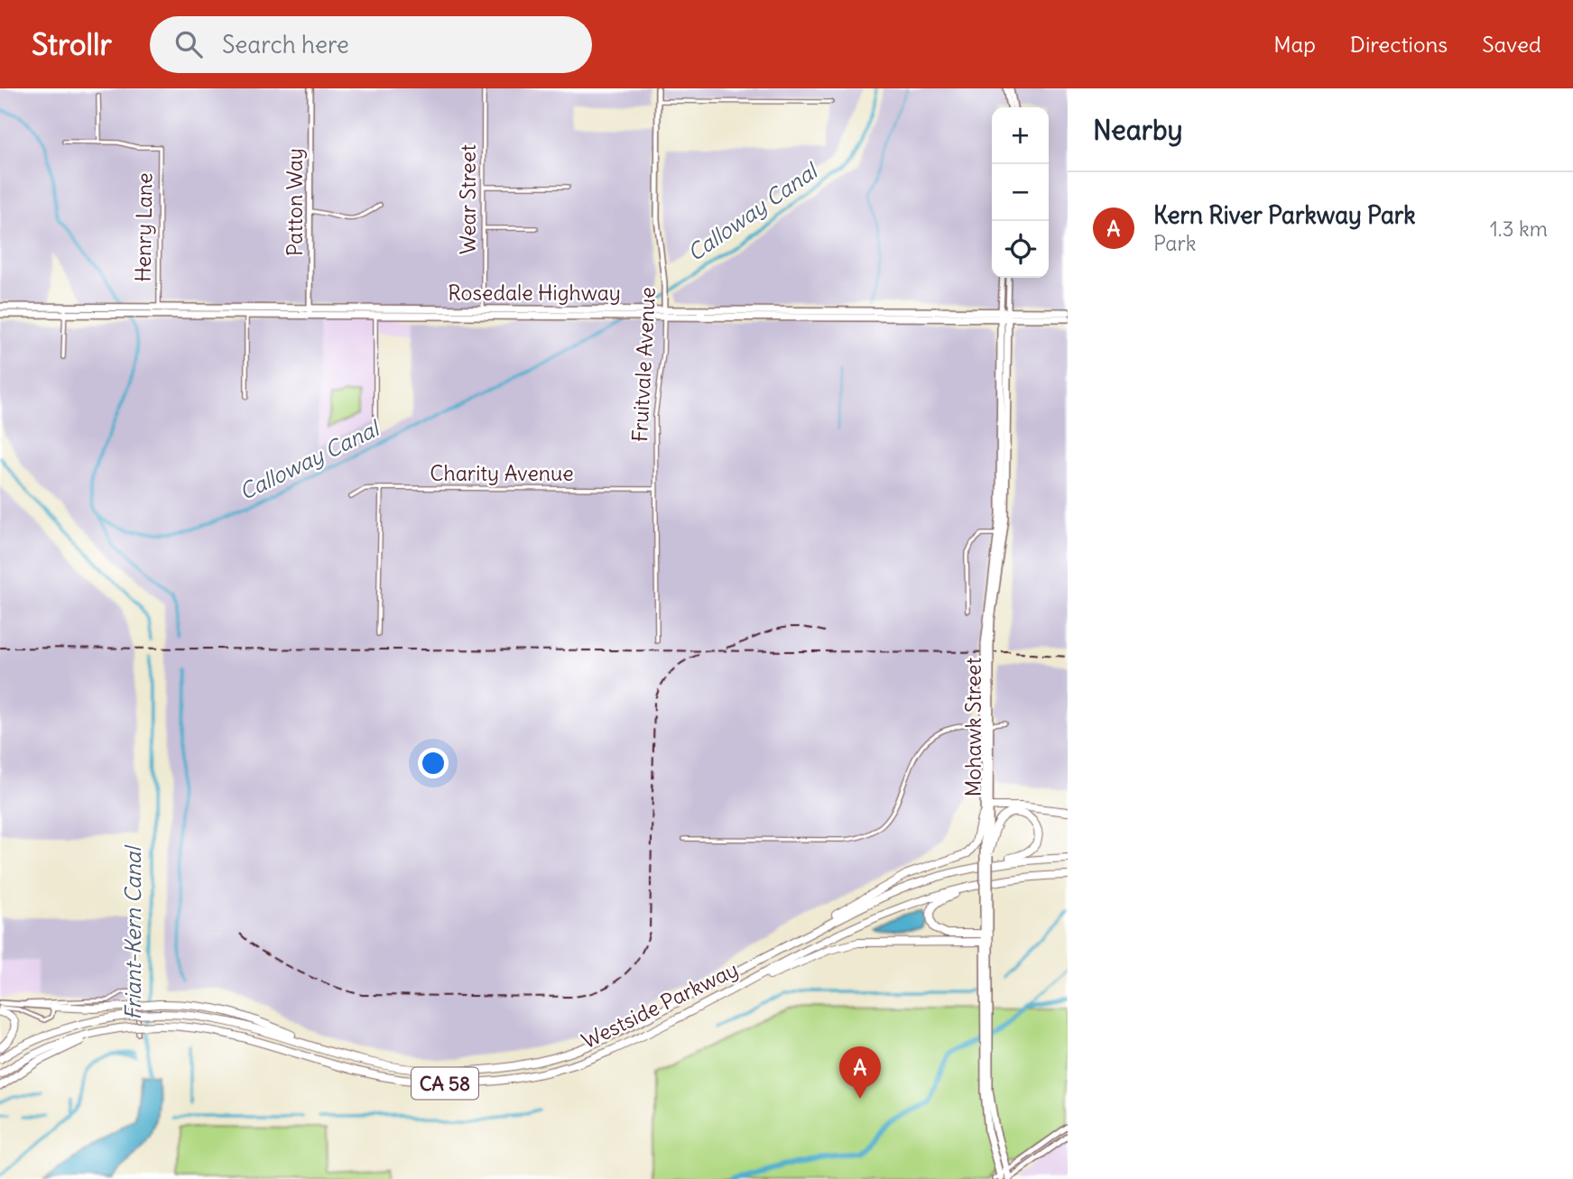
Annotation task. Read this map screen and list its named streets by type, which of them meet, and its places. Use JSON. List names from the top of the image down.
{
  "streets": {
    "highway": ["Westside Parkway", "CA 58"],
    "main road": [
      "Patton Way",
      "Rosedale Highway",
      "Fruitvale Avenue",
      "Mohawk Street"
    ],
    "street": ["Wear Street", "Henry Lane", "Charity Avenue"]
  },
  "crossings": [
    ["Wear Street", "Rosedale Highway"],
    ["Patton Way", "Rosedale Highway"],
    ["Henry Lane", "Rosedale Highway"],
    ["Rosedale Highway", "Fruitvale Avenue"],
    ["Rosedale Highway", "Mohawk Street"],
    ["Fruitvale Avenue", "Charity Avenue"]
  ],
  "water": ["Calloway Canal", "Friant-Kern Canal"],
  "page": {
    "header": "Strollr",
    "search": "Search here",
    "nav": ["Map", "Directions", "Saved"],
    "heading": "Nearby",
    "map_buttons": ["+", "−"],
    "list": [
      {
        "mark": "A",
        "name": "Kern River Parkway Park",
        "note": "Park",
        "value": "1.3 km"
      }
    ],
    "pins": "A"
  }
}
